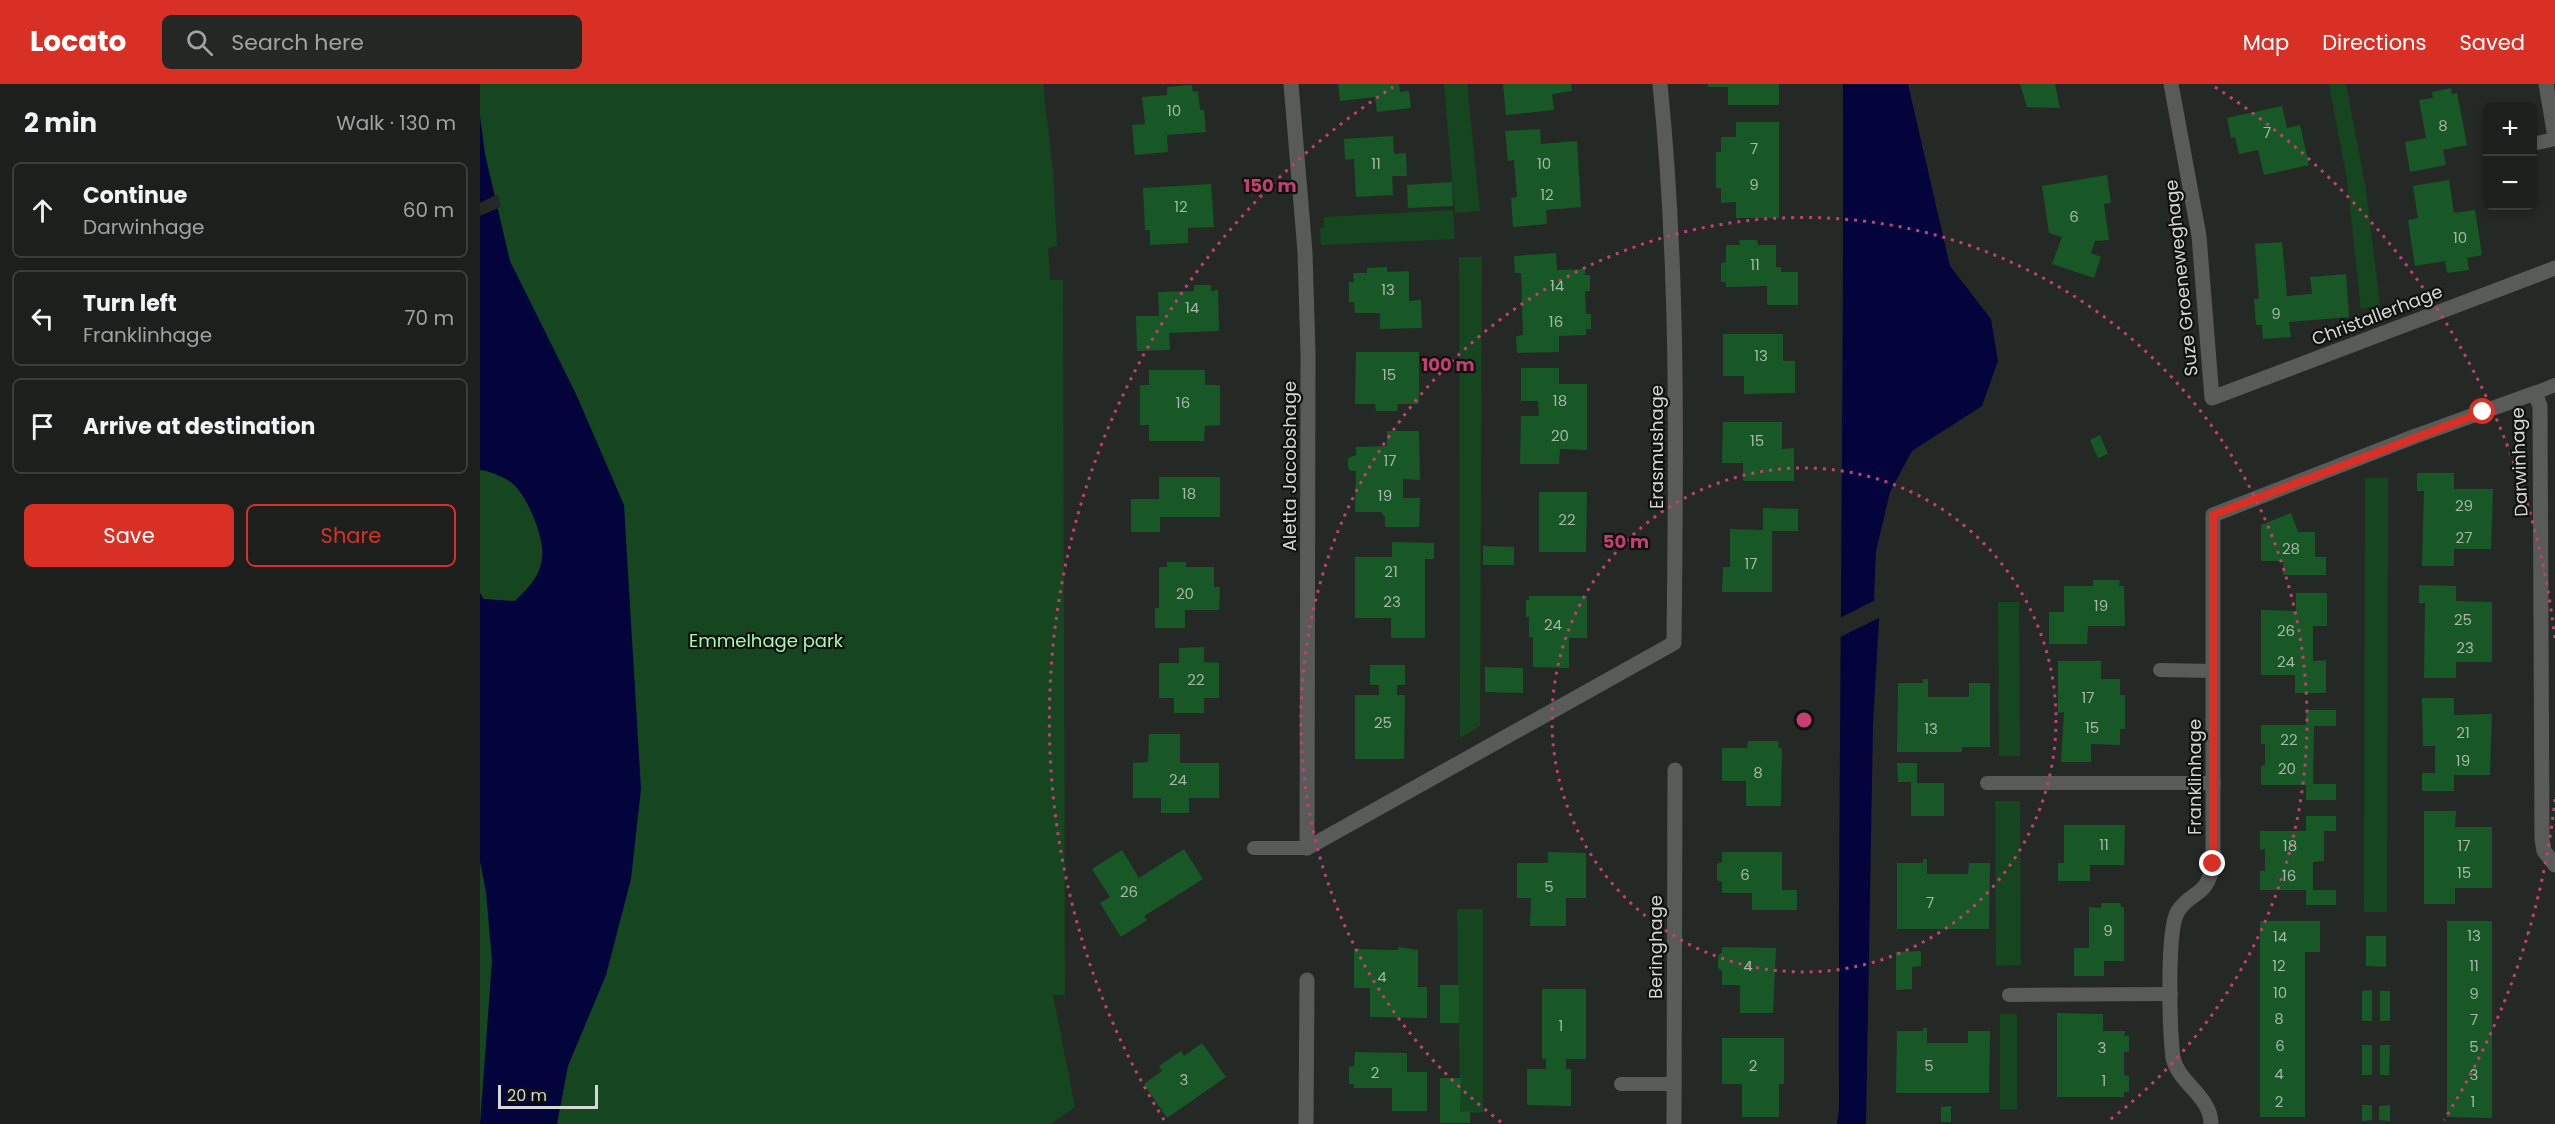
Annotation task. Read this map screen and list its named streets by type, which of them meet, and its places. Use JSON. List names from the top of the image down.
{
  "streets": {
    "street": [
      "Suze Groeneweghage",
      "Christallerhage",
      "Erasmushage",
      "Darwinhage",
      "Aletta Jacobshage",
      "Franklinhage",
      "Beringhage"
    ]
  },
  "crossings": [
    ["Suze Groeneweghage", "Christallerhage"],
    ["Erasmushage", "Aletta Jacobshage"],
    ["Darwinhage", "Franklinhage"]
  ],
  "parks": ["Emmelhage park"],
  "house_numbers": [
    "10",
    "8",
    "7",
    "7",
    "11",
    "10",
    "9",
    "12",
    "12",
    "6",
    "10",
    "11",
    "14",
    "13",
    "14",
    "9",
    "16",
    "13",
    "15",
    "18",
    "16",
    "20",
    "15",
    "17",
    "18",
    "19",
    "29",
    "22",
    "27",
    "28",
    "17",
    "21",
    "20",
    "23",
    "19",
    "25",
    "24",
    "26",
    "23",
    "24",
    "22",
    "17",
    "25",
    "15",
    "13",
    "21",
    "22",
    "19",
    "20",
    "8",
    "24",
    "11",
    "18",
    "17",
    "15",
    "6",
    "16",
    "5",
    "26",
    "7",
    "9",
    "13",
    "14",
    "4",
    "12",
    "11",
    "4",
    "10",
    "9",
    "8",
    "7",
    "1",
    "6",
    "5",
    "3",
    "2",
    "5",
    "2",
    "4",
    "3",
    "3",
    "1",
    "2",
    "1"
  ],
  "scale_bar": "20 m",
  "page": {
    "header": "Locato",
    "search": "Search here",
    "nav": ["Map", "Directions", "Saved"],
    "heading": ["2 min", "Walk · 130 m"],
    "map_buttons": ["+", "−"],
    "list": [
      ["Continue", "Darwinhage", "60 m"],
      ["Turn left", "Franklinhage", "70 m"],
      "Arrive at destination"
    ],
    "buttons": ["Save", "Share"],
    "scale": "20 m"
  },
  "rings": ["150 m", "100 m", "50 m"]
}
